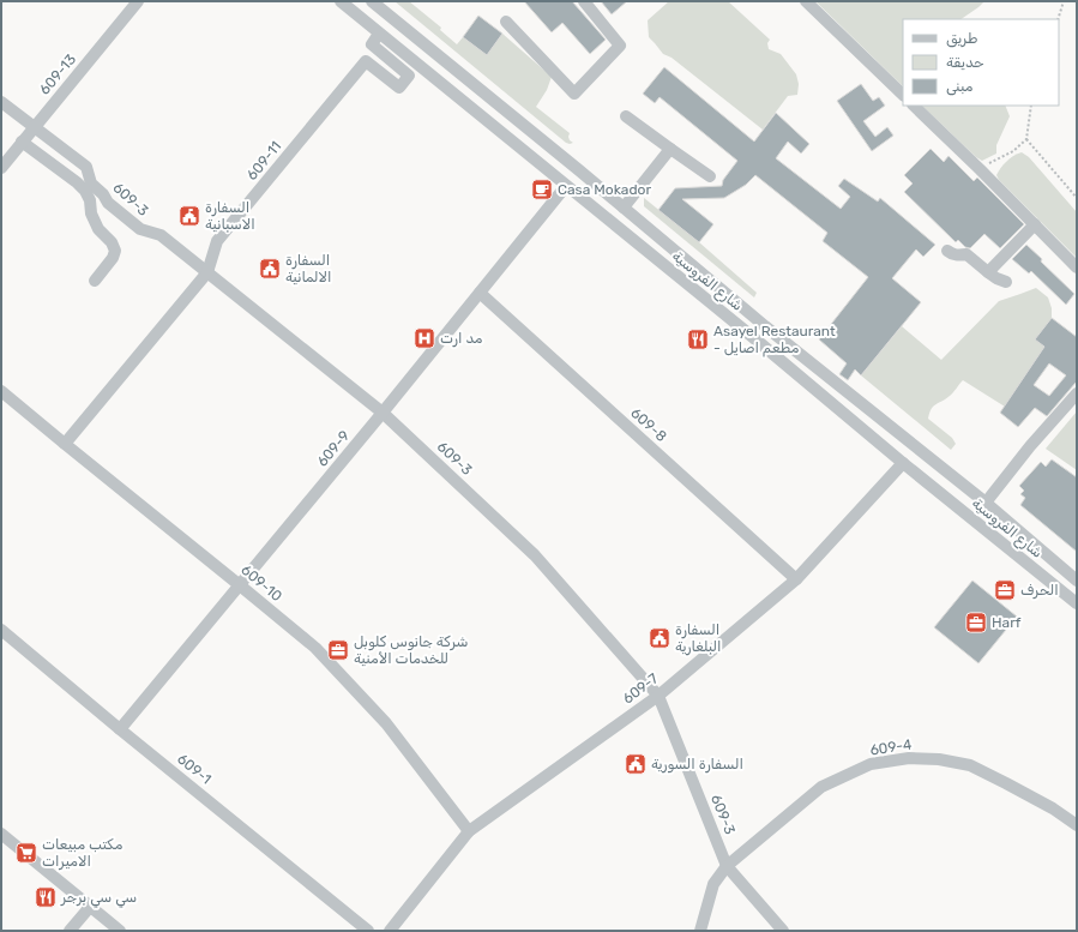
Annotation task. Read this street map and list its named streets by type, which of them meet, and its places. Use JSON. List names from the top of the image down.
{
  "streets": {
    "street": [
      "609-13",
      "609-11",
      "609-3",
      "شارع الفروسية",
      "609-8",
      "609-9",
      "609-10",
      "609-7",
      "609-4",
      "609-1"
    ]
  },
  "crossings": [
    ["609-13", "609-3"],
    ["609-11", "609-3"],
    ["609-11", "شارع الفروسية"],
    ["609-11", "609-10"],
    ["609-3", "609-9"],
    ["609-3", "609-7"],
    ["609-3", "609-4"],
    ["شارع الفروسية", "609-9"],
    ["شارع الفروسية", "609-7"],
    ["609-8", "609-9"],
    ["609-8", "609-7"],
    ["609-9", "609-10"],
    ["609-9", "609-1"],
    ["609-10", "609-7"]
  ],
  "places": {
    "cafe": ["Casa Mokador"],
    "public building": [
      "السفارة الاسبانية",
      "السفارة الالمانية",
      "السفارة البلغارية",
      "السفارة السورية"
    ],
    "hospital": ["مد ارت"],
    "restaurant": ["Asayel Restaurant - مطعم اصايل", "سي سي برجر"],
    "office": ["الحرف", "Harf", "شركة جانوس كلوبل للخدمات الأمنية"],
    "supermarket": ["مكتب مبيعات الاميرات"]
  },
  "legend": ["طريق", "حديقة", "مبنى"]
}
